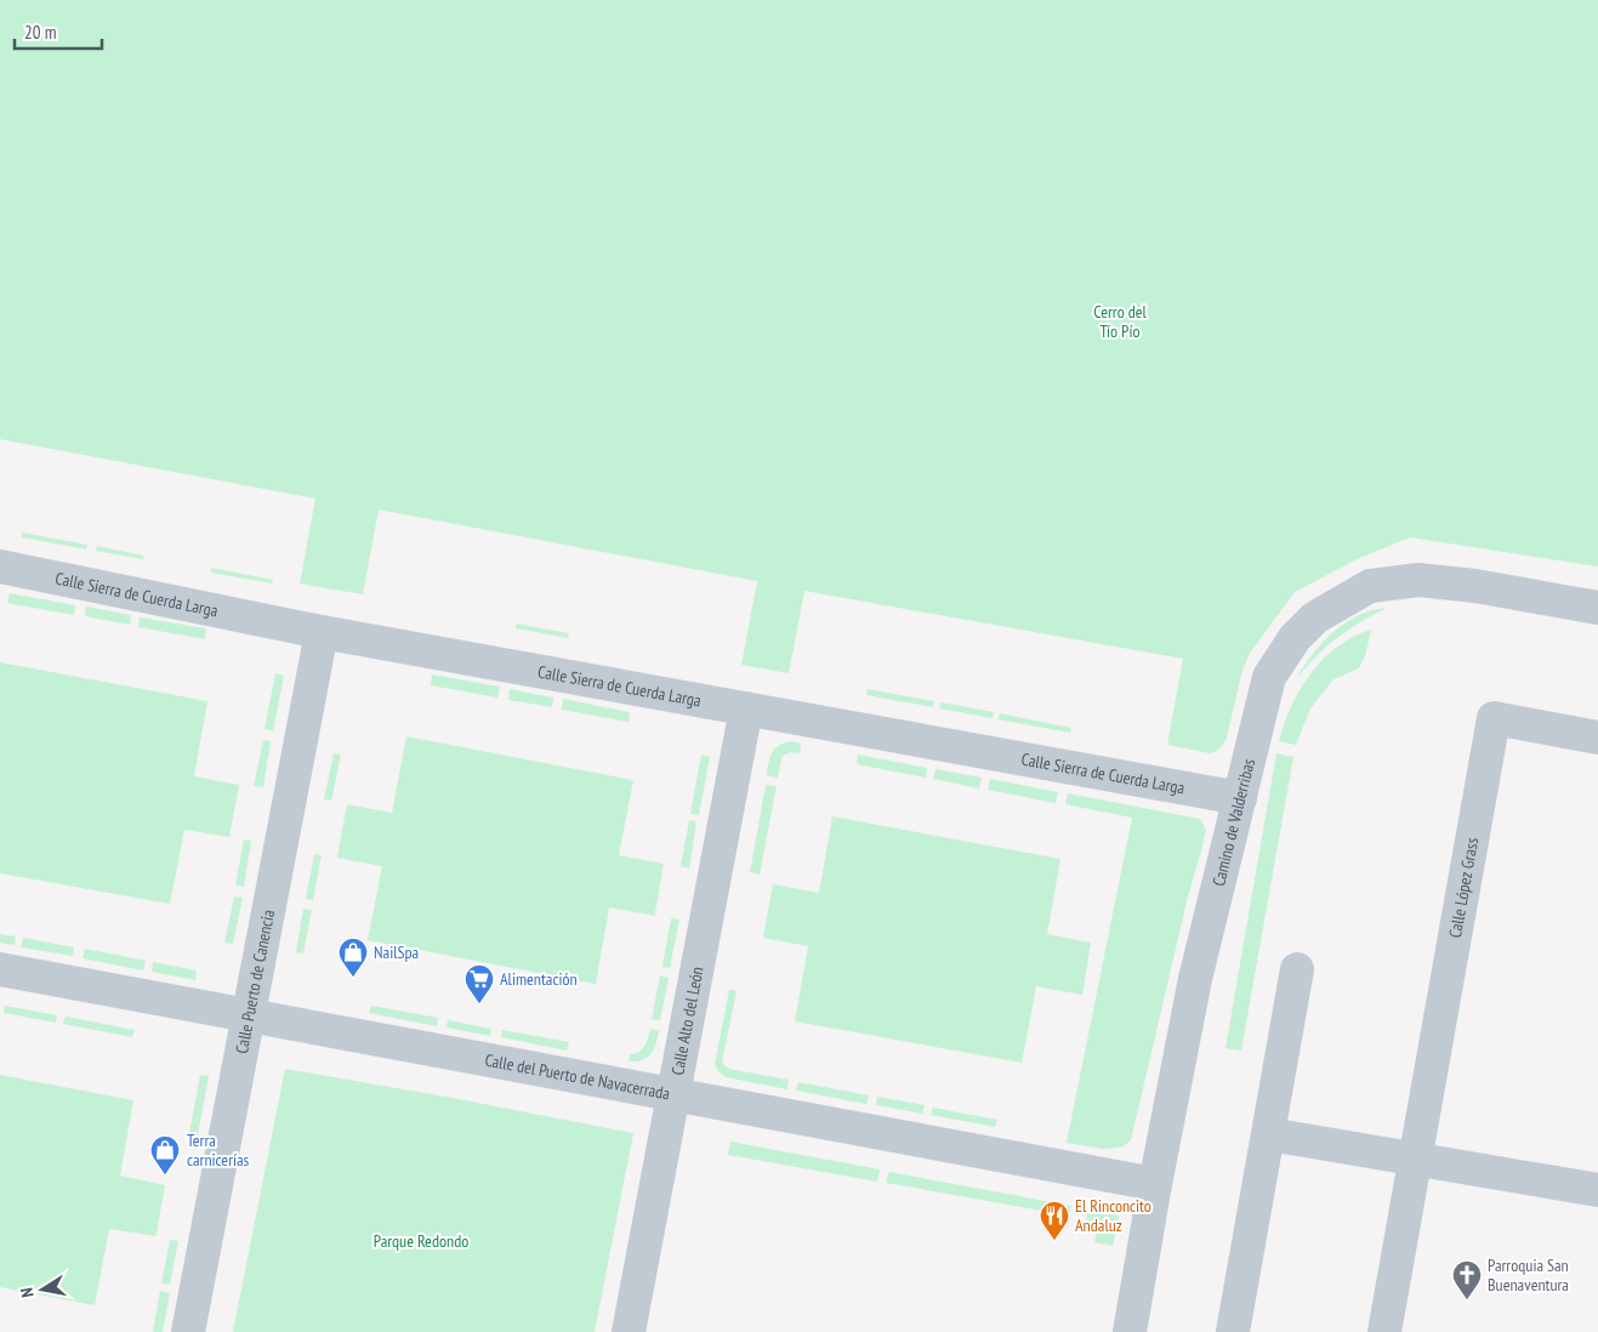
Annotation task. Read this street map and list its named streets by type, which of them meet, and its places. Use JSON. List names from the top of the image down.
{
  "streets": {
    "street": [
      "Calle Sierra de Cuerda Larga",
      "Camino de Valderribas",
      "Calle López Grass",
      "Calle Puerto de Canencia",
      "Calle Alto del León",
      "Calle del Puerto de Navacerrada"
    ]
  },
  "crossings": [
    ["Calle Sierra de Cuerda Larga", "Camino de Valderribas"],
    ["Calle Sierra de Cuerda Larga", "Calle Puerto de Canencia"],
    ["Calle Sierra de Cuerda Larga", "Calle Alto del León"],
    ["Camino de Valderribas", "Calle del Puerto de Navacerrada"],
    ["Calle Puerto de Canencia", "Calle del Puerto de Navacerrada"],
    ["Calle Alto del León", "Calle del Puerto de Navacerrada"]
  ],
  "parks": ["Cerro del Tío Pío", "Parque Redondo"],
  "places": {
    "shop": ["NailSpa", "Terra carnicerías"],
    "supermarket": ["Alimentación"],
    "restaurant": ["El Rinconcito Andaluz"],
    "church": ["Parroquia San Buenaventura"]
  },
  "scale_bar": "20 m",
  "north": "left"
}
